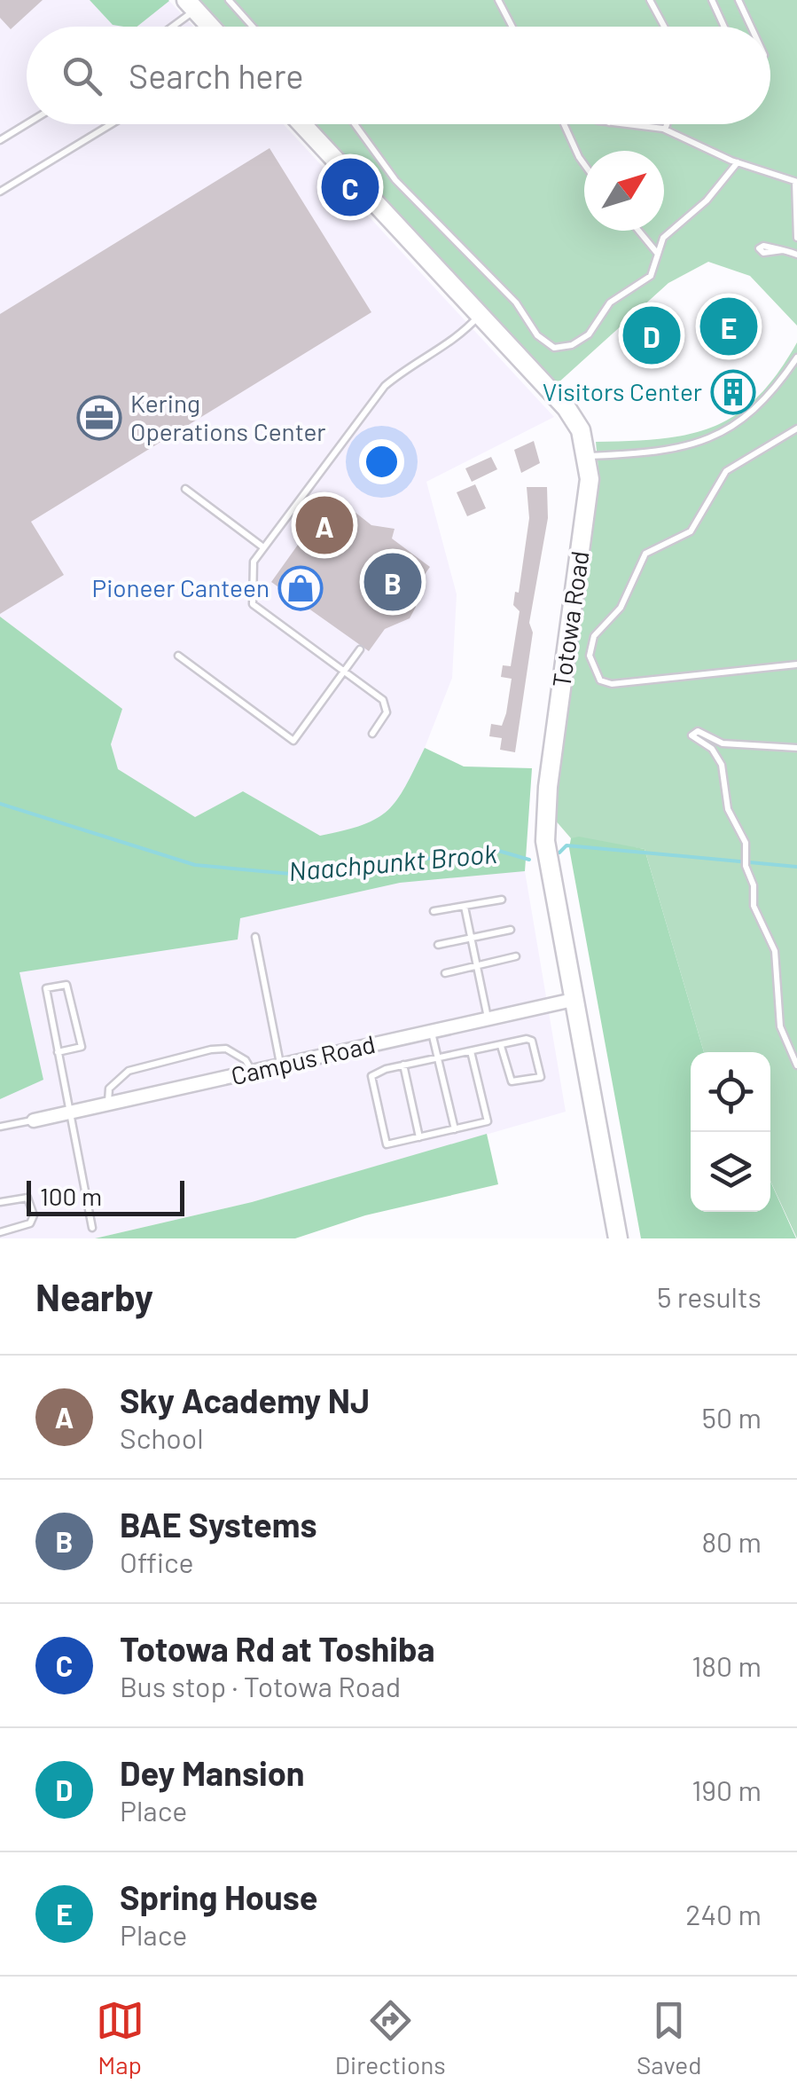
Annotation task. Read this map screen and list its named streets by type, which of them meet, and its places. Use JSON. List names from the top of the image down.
{
  "streets": {
    "main road": ["Totowa Road"],
    "street": ["Campus Road"]
  },
  "crossings": [
    ["Totowa Road", "Campus Road"]
  ],
  "water": ["Naachpunkt Brook"],
  "places": {
    "building": ["Visitors Center"],
    "office": ["Kering Operations Center"],
    "shop": ["Pioneer Canteen"]
  },
  "scale_bar": "100 m",
  "north": "top right",
  "page": {
    "search": "Search here",
    "pins": [
      "C",
      "E",
      "D",
      "A",
      "B"
    ],
    "scale": "100 m",
    "heading": ["Nearby", "5 results"],
    "list": [
      {
        "mark": "A",
        "name": "Sky Academy NJ",
        "note": "School",
        "value": "50 m"
      },
      {
        "mark": "B",
        "name": "BAE Systems",
        "note": "Office",
        "value": "80 m"
      },
      {
        "mark": "C",
        "name": "Totowa Rd at Toshiba",
        "note": "Bus stop · Totowa Road",
        "value": "180 m"
      },
      {
        "mark": "D",
        "name": "Dey Mansion",
        "note": "Place",
        "value": "190 m"
      },
      {
        "mark": "E",
        "name": "Spring House",
        "note": "Place",
        "value": "240 m"
      }
    ],
    "nav": ["Map", "Directions", "Saved"]
  }
}
